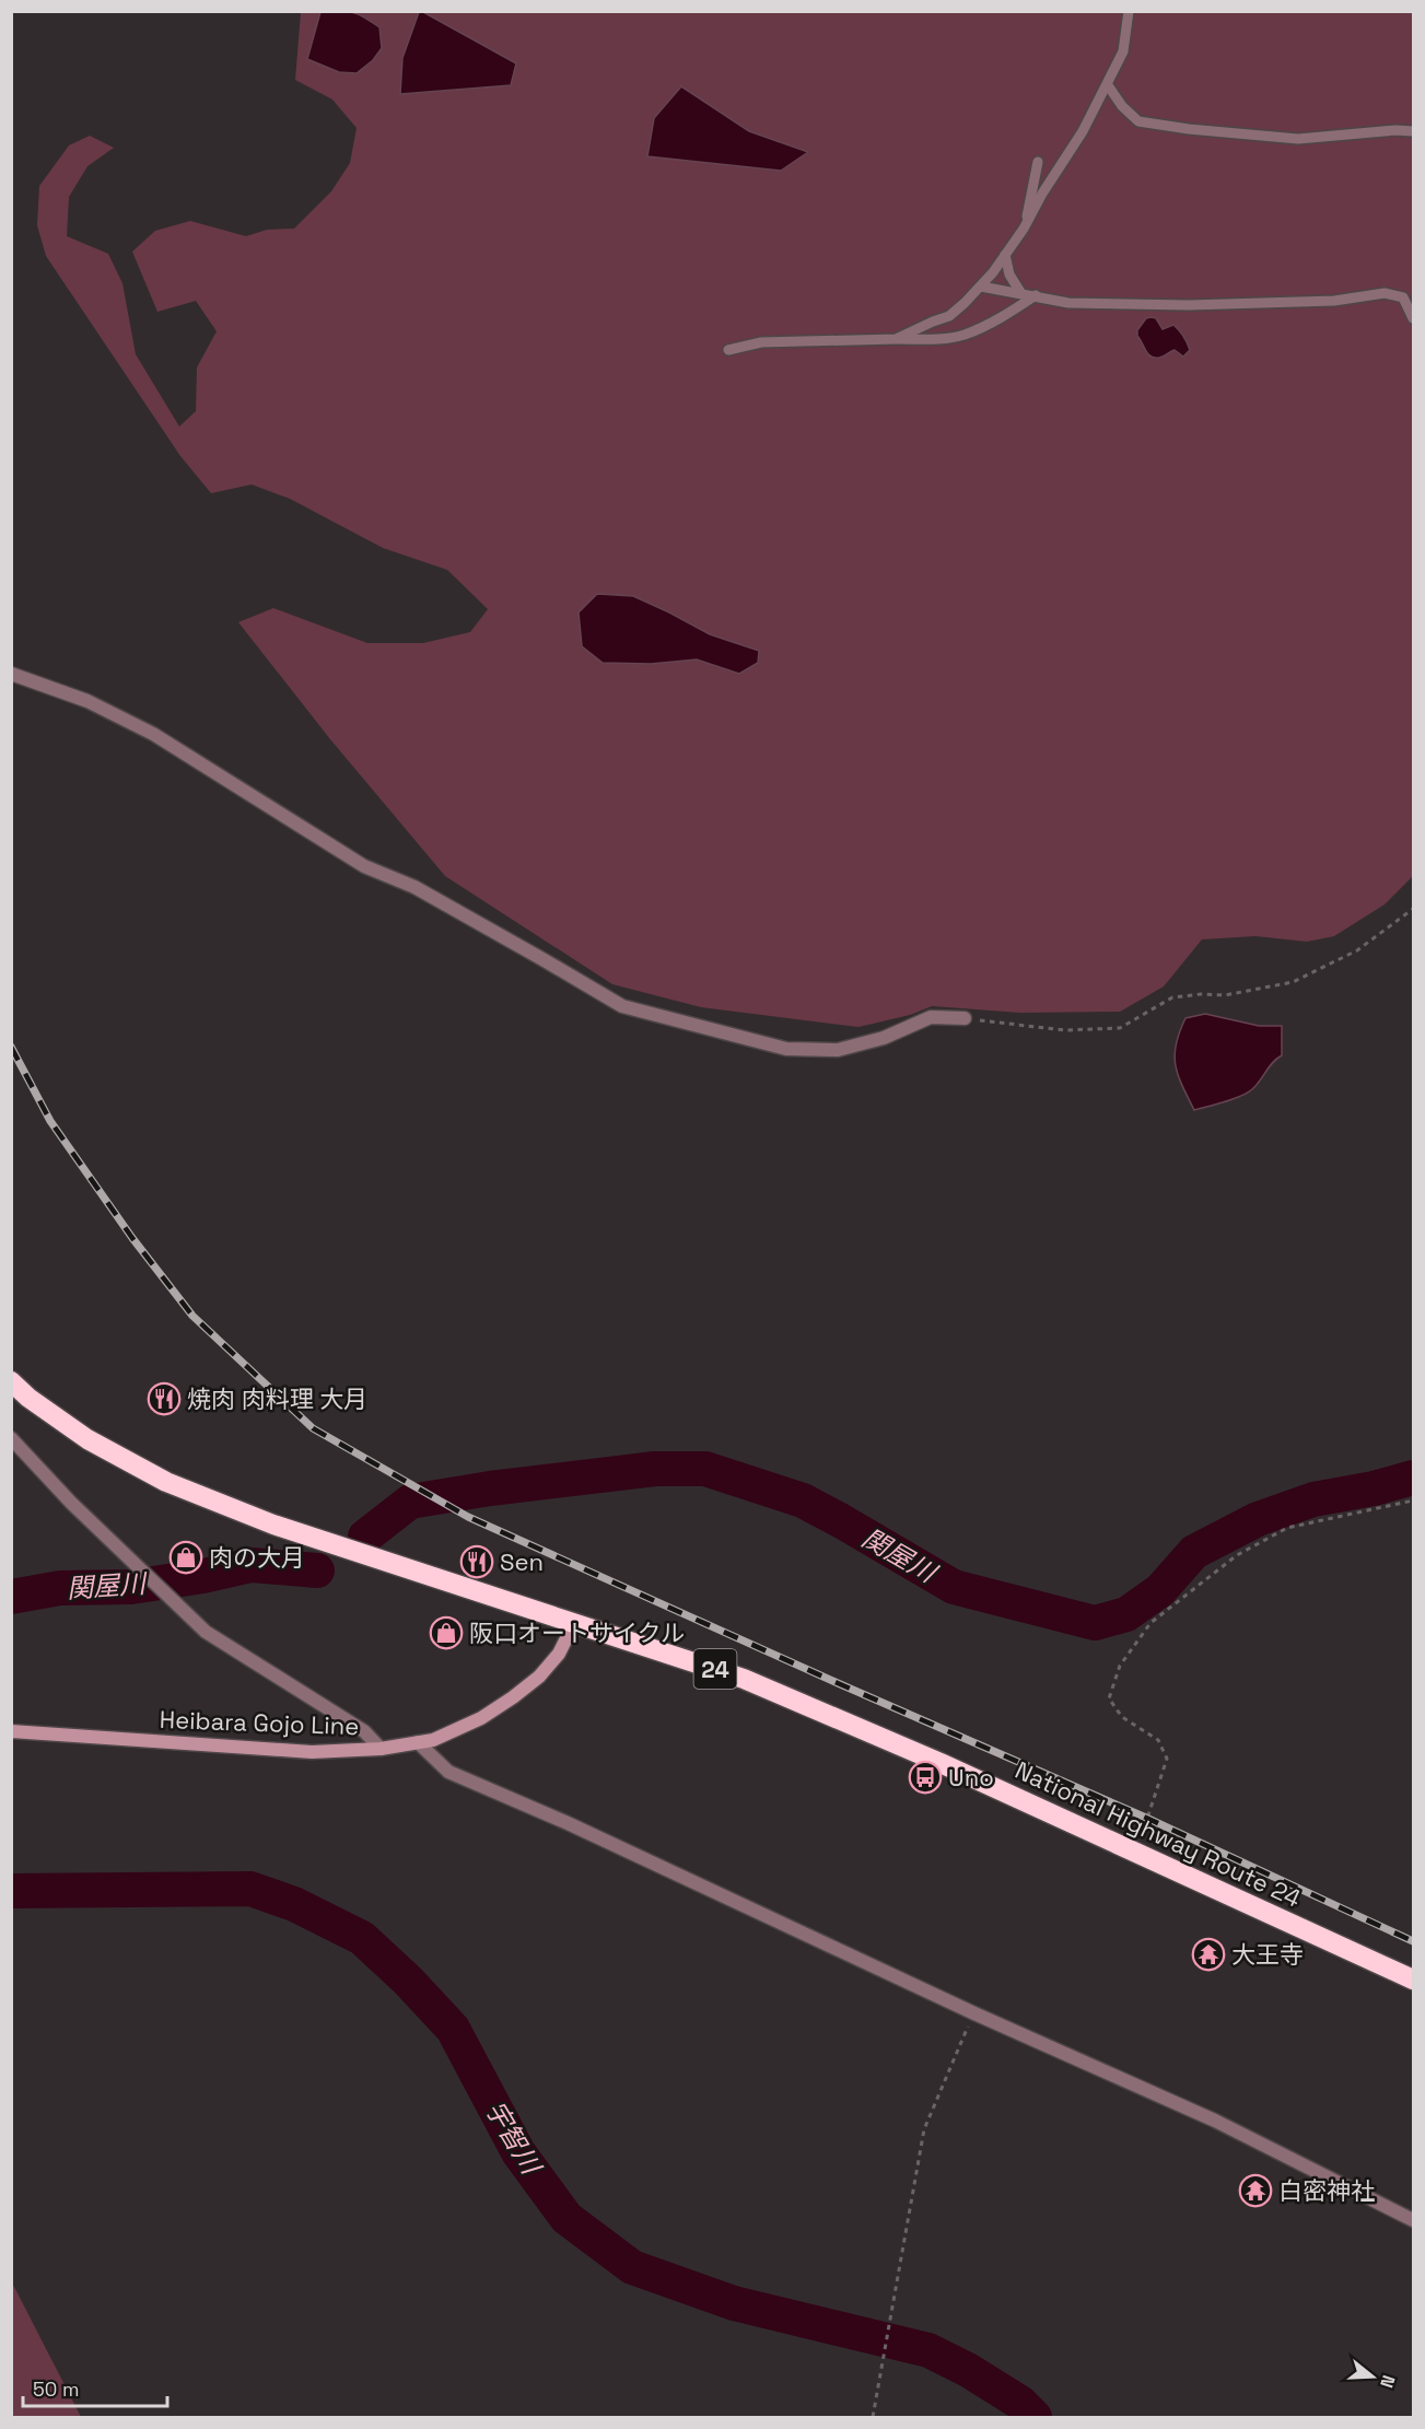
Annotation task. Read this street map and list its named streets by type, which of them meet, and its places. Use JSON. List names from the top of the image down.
{
  "streets": {
    "highway": ["24", "National Highway Route 24"],
    "main road": ["Heibara Gojo Line"]
  },
  "crossings": [
    ["Heibara Gojo Line", "National Highway Route 24"]
  ],
  "water": ["関屋川", "宇智川"],
  "places": {
    "restaurant": ["焼肉 肉料理 大月", "Sen"],
    "shop": ["肉の大月", "阪口オートサイクル"],
    "bus stop": ["Uno"],
    "temple": ["大王寺", "白密神社"]
  },
  "scale_bar": "50 m",
  "north": "right"
}
